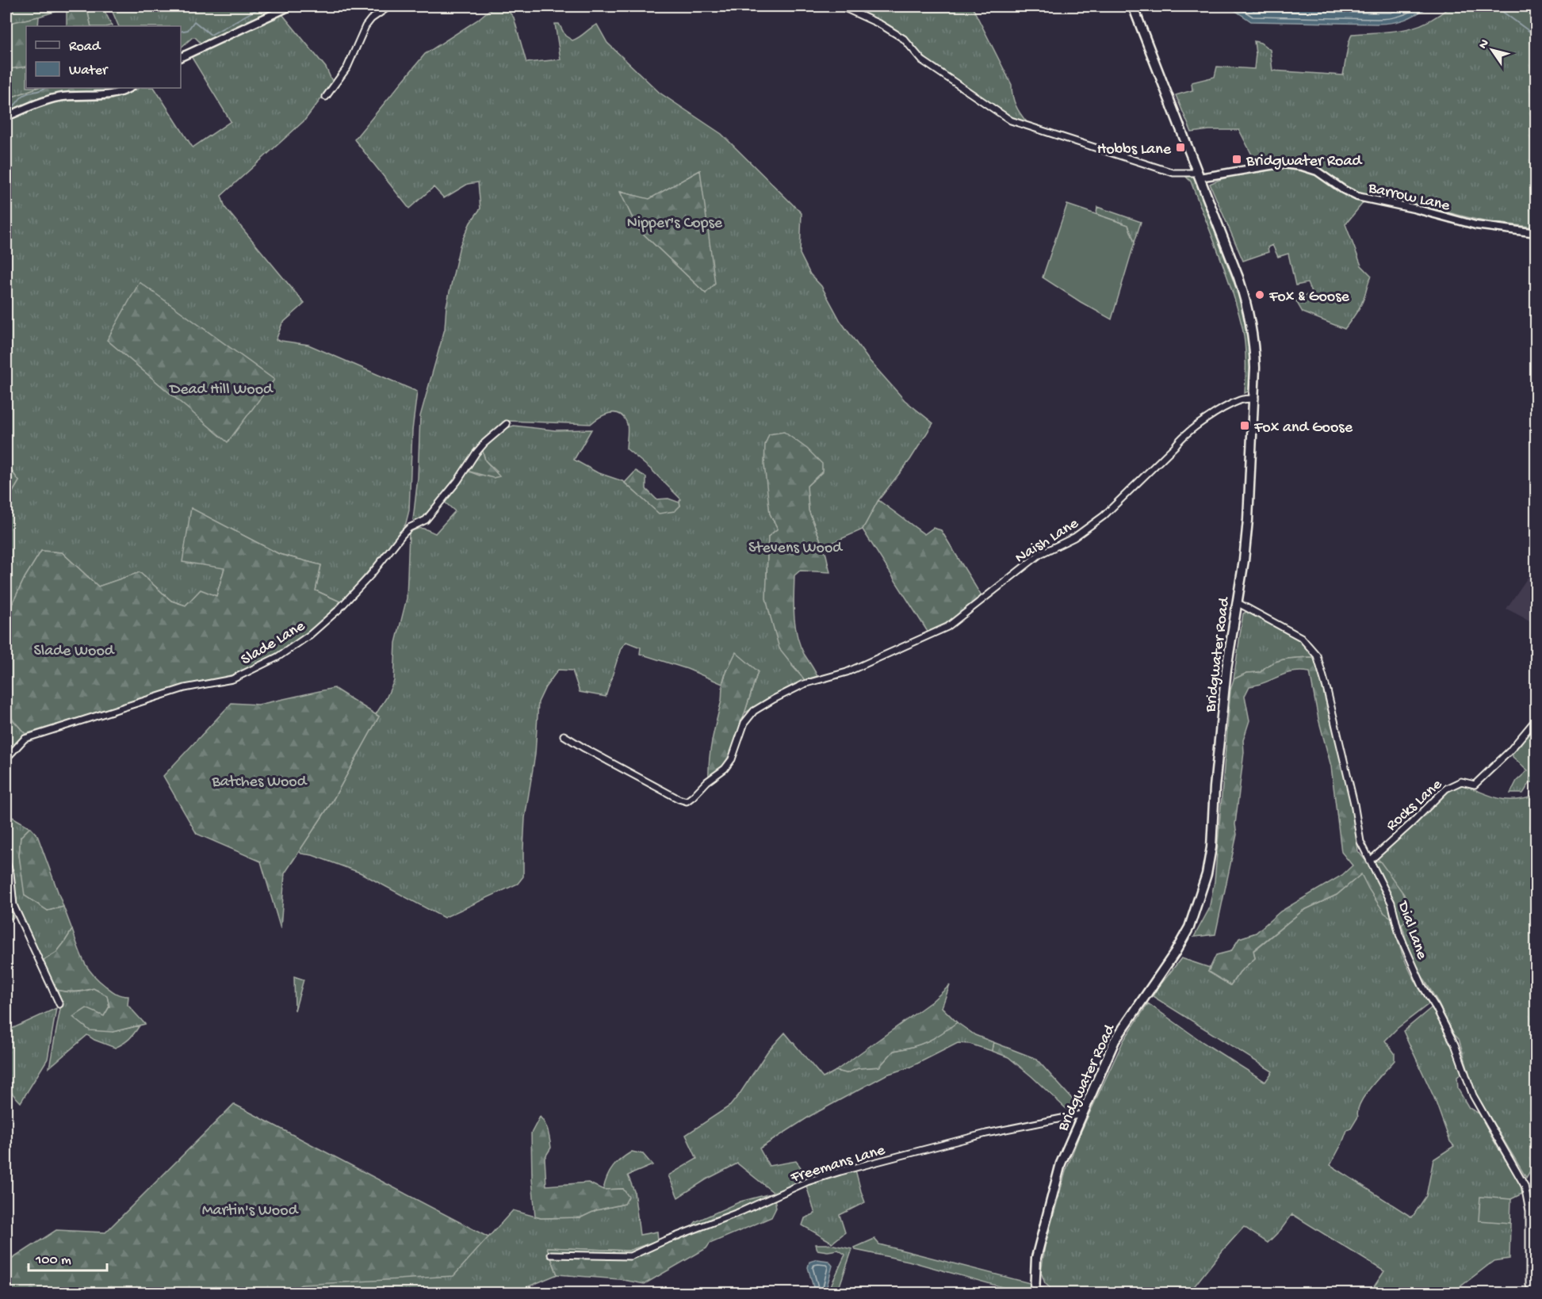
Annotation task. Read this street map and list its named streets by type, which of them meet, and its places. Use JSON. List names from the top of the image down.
{
  "streets": {
    "highway": ["Bridgwater Road"],
    "main road": ["Barrow Lane"],
    "street": [
      "Naish Lane",
      "Slade Lane",
      "Rocks Lane",
      "Dial Lane",
      "Freemans Lane"
    ]
  },
  "crossings": [
    ["Barrow Lane", "Bridgwater Road"],
    ["Naish Lane", "Bridgwater Road"],
    ["Bridgwater Road", "Dial Lane"],
    ["Bridgwater Road", "Freemans Lane"],
    ["Rocks Lane", "Dial Lane"]
  ],
  "parks": [
    "Nipper's Copse",
    "Dead Hill Wood",
    "Stevens Wood",
    "Slade Wood",
    "Batches Wood",
    "Martin's Wood"
  ],
  "places": {
    "transit": ["Hobbs Lane", "Bridgwater Road", "Fox and Goose"],
    "other": ["Fox & Goose"]
  },
  "legend": ["Road", "Water"],
  "scale_bar": "100 m",
  "north": "top left"
}
